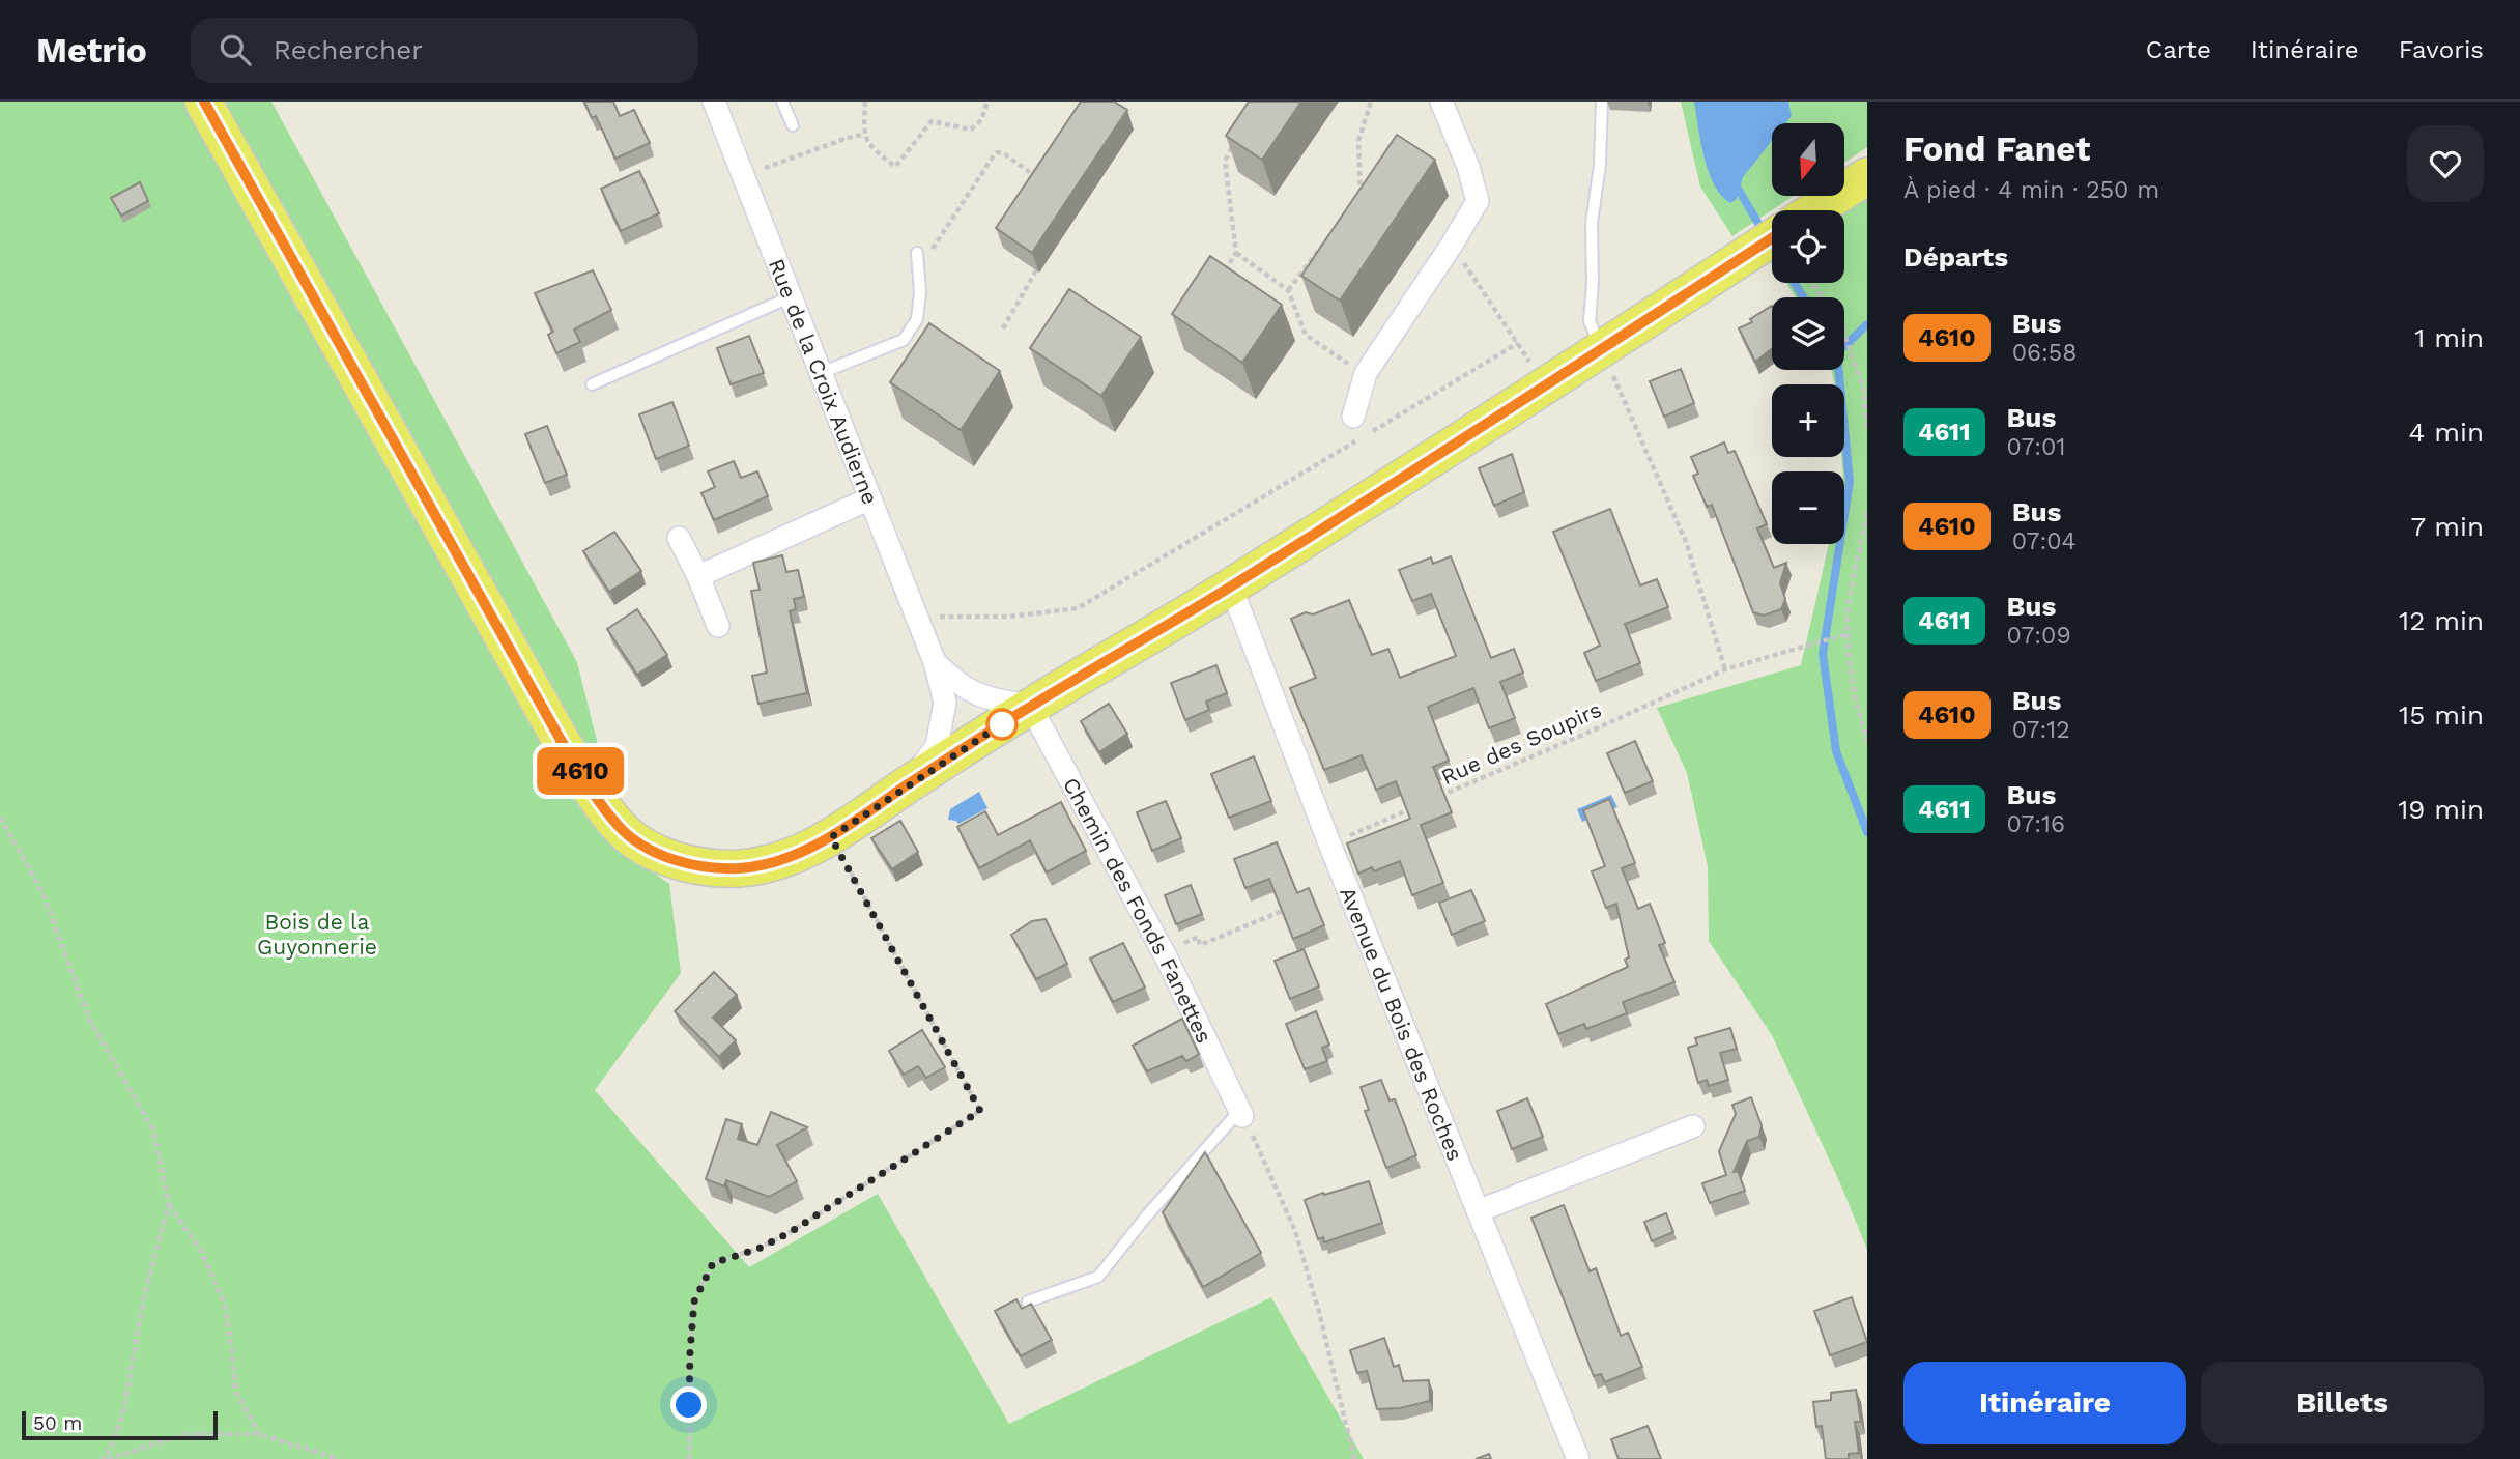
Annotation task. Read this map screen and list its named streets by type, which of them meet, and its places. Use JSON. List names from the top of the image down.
{
  "streets": {
    "street": ["Rue de la Croix Audierne", "Chemin des Fonds Fanettes", "Avenue du Bois des Roches"],
    "path": ["Rue des Soupirs"]
  },
  "crossings": [
    ["Rue de la Croix Audierne", "Chemin des Fonds Fanettes"],
    ["Rue des Soupirs", "Avenue du Bois des Roches"]
  ],
  "parks": ["Bois de la Guyonnerie"],
  "lines": ["bus line 4610"],
  "scale_bar": "50 m",
  "north": "bottom",
  "page": {
    "header": "Metrio",
    "search": "Rechercher",
    "nav": ["Carte", "Itinéraire", "Favoris"],
    "on_map": "4610",
    "heading": [
      ["Fond Fanet", "À pied · 4 min · 250 m"],
      "Départs"
    ],
    "map_buttons": ["+", "−"],
    "list": [
      {
        "mark": "4610",
        "name": "Bus",
        "note": "06:58",
        "value": "1 min"
      },
      {
        "mark": "4611",
        "name": "Bus",
        "note": "07:01",
        "value": "4 min"
      },
      {
        "mark": "4610",
        "name": "Bus",
        "note": "07:04",
        "value": "7 min"
      },
      {
        "mark": "4611",
        "name": "Bus",
        "note": "07:09",
        "value": "12 min"
      },
      {
        "mark": "4610",
        "name": "Bus",
        "note": "07:12",
        "value": "15 min"
      },
      {
        "mark": "4611",
        "name": "Bus",
        "note": "07:16",
        "value": "19 min"
      }
    ],
    "buttons": ["Itinéraire", "Billets"],
    "scale": "50 m"
  }
}
